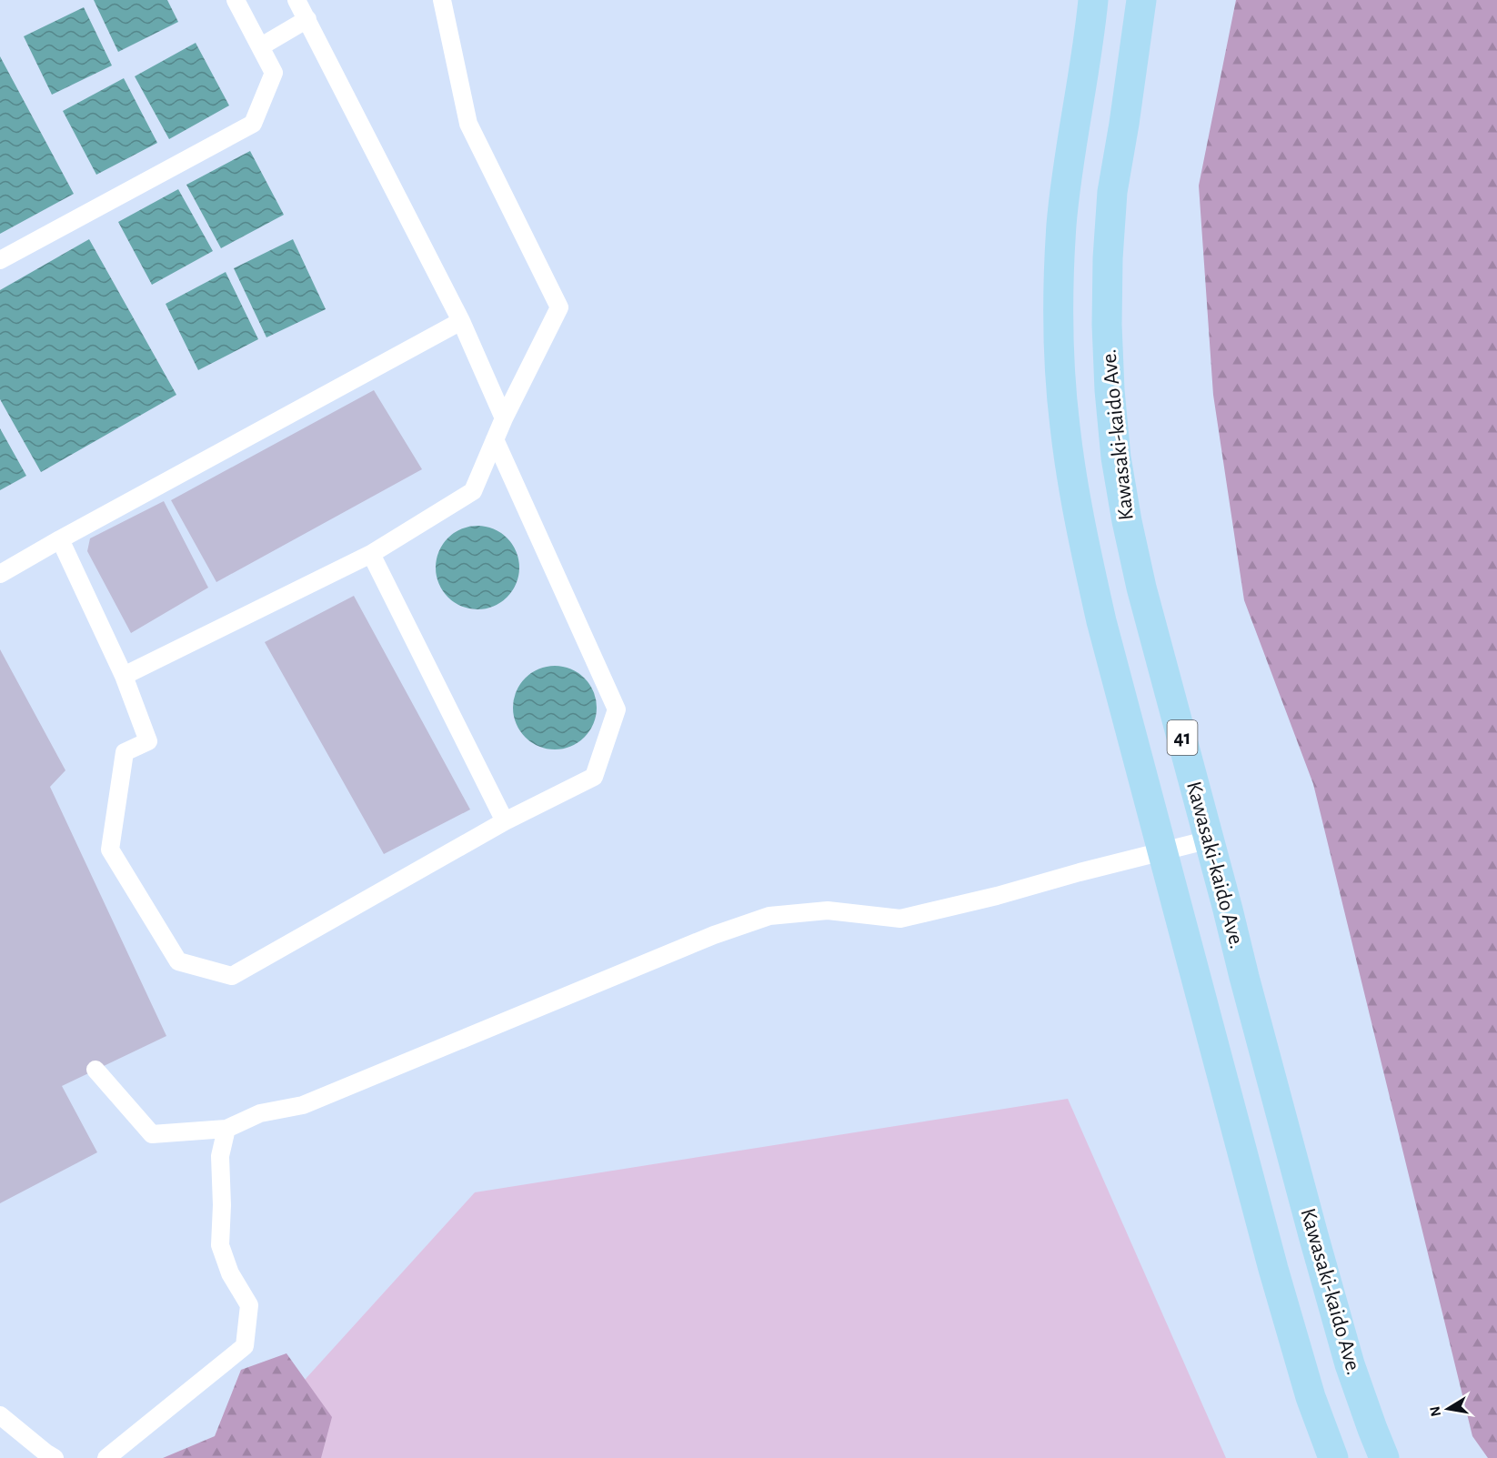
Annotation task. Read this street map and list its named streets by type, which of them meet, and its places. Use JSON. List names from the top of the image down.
{
  "streets": {
    "main road": ["Kawasaki-kaido Ave.", "41"]
  },
  "north": "left"
}
